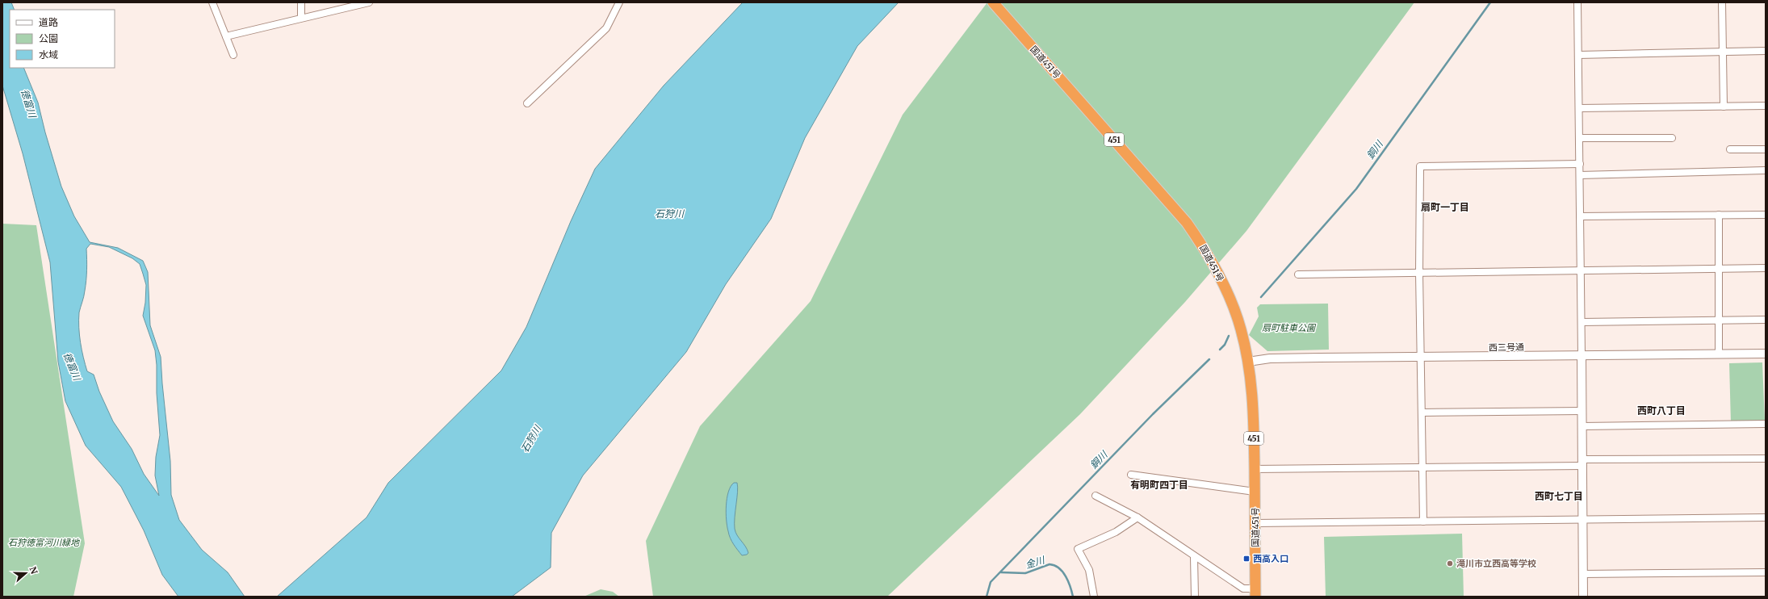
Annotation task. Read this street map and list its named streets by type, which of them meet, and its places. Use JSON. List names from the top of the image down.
{
  "streets": {
    "highway": ["国道451号", "451"],
    "street": ["西三号通"]
  },
  "crossings": [
    ["国道451号", "西三号通"]
  ],
  "districts": [
    "扇町一丁目",
    "西町八丁目",
    "有明町四丁目",
    "西町七丁目"
  ],
  "water": [
    "徳富川",
    "銅川",
    "石狩川",
    "金川"
  ],
  "parks": ["扇町駐車公園", "石狩徳富河川緑地"],
  "places": {
    "transit": ["西高入口"],
    "other": ["滝川市立西高等学校"]
  },
  "legend": ["道路", "公園", "水域"],
  "north": "right"
}
